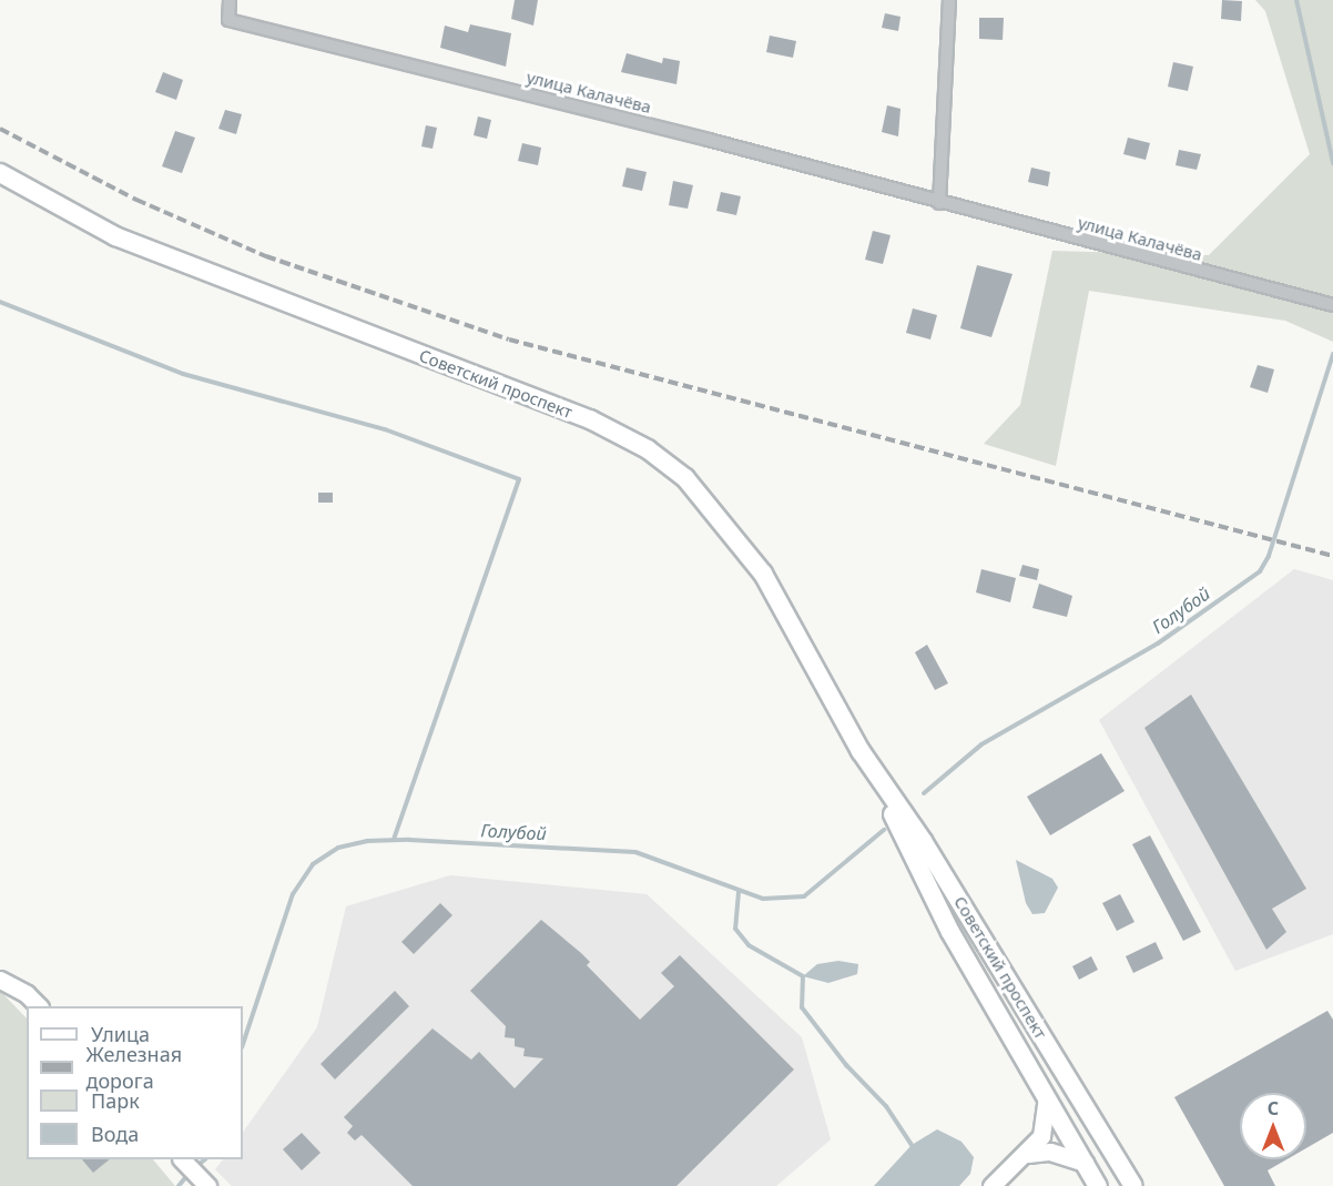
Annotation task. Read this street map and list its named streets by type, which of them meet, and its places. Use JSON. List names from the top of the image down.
{
  "streets": {
    "main road": ["Советский проспект"],
    "street": ["улица Калачёва"]
  },
  "water": ["Голубой"],
  "legend": [
    "Улица",
    "Железная дорога",
    "Парк",
    "Вода"
  ],
  "north": "top"
}
